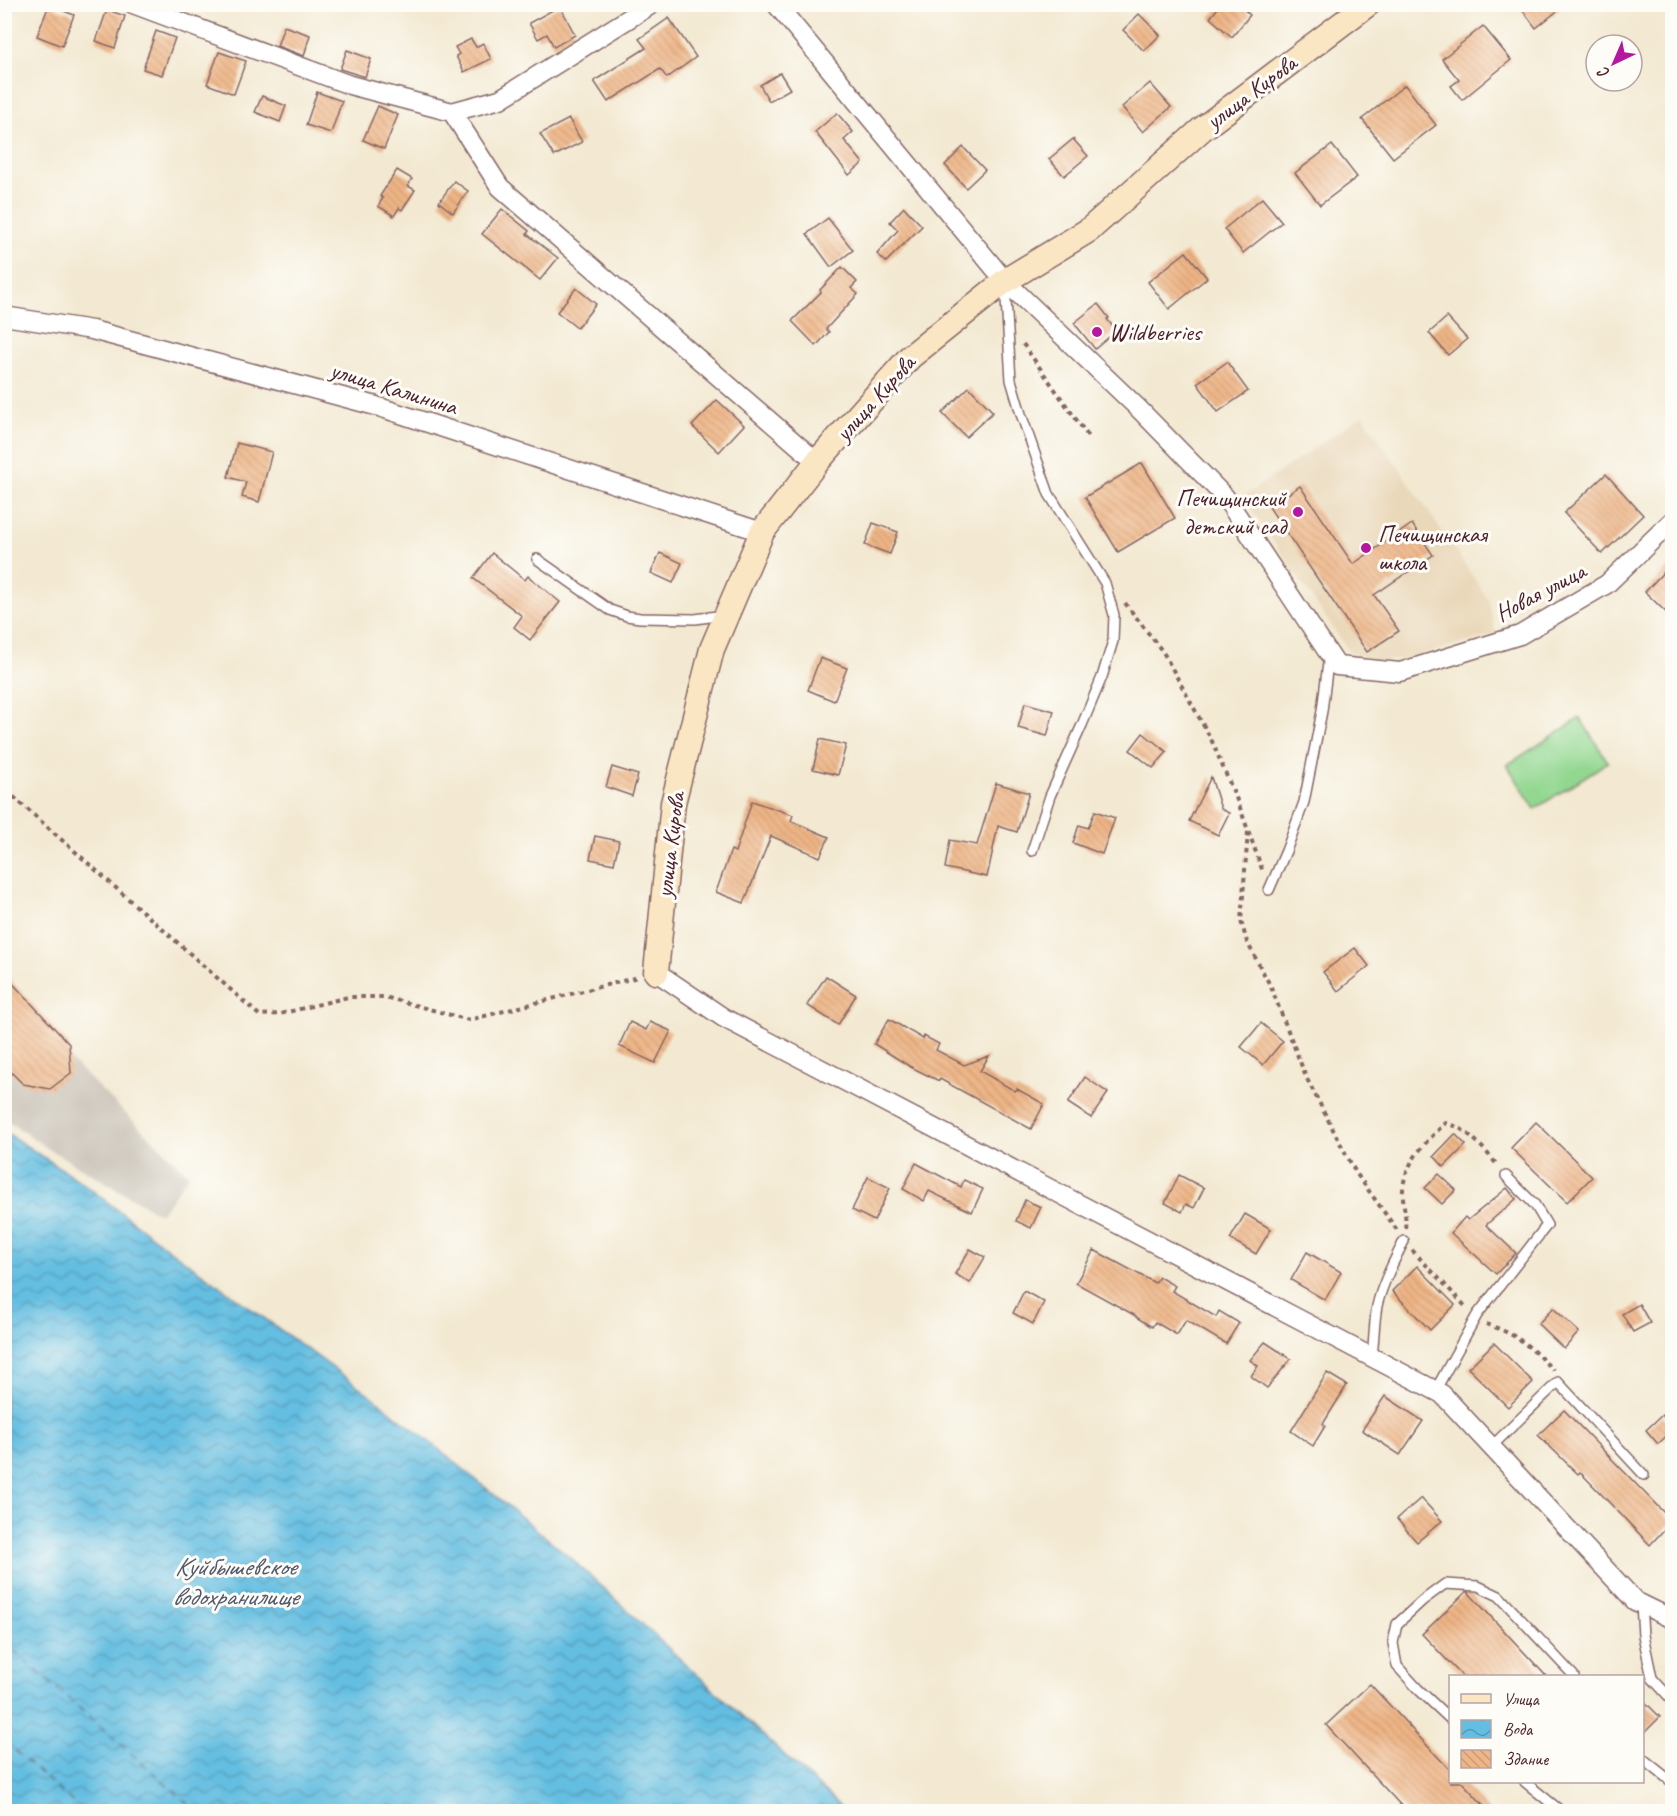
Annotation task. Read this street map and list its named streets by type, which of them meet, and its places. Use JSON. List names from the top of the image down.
{
  "streets": {
    "street": ["улица Кирова", "улица Калинина", "Новая улица"]
  },
  "crossings": [
    ["улица Кирова", "улица Калинина"]
  ],
  "water": ["Куйбышевское водохранилище"],
  "places": ["Wildberries", "Печищинский детский сад", "Печищинская школа"],
  "legend": ["Улица", "Вода", "Здание"],
  "north": "bottom left"
}
